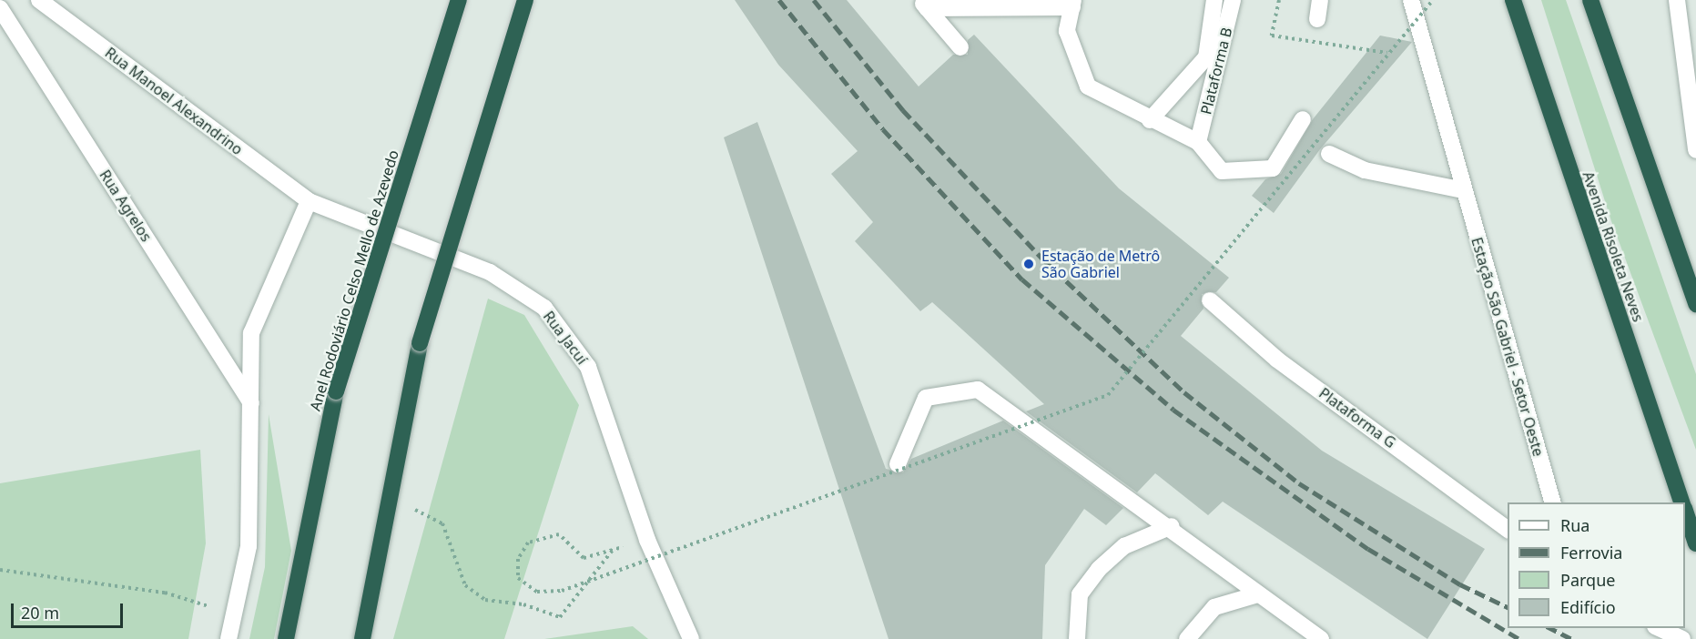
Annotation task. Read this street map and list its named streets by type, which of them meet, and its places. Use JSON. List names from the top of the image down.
{
  "streets": {
    "highway": ["Avenida Risoleta Neves", "Anel Rodoviário Celso Mello de Azevedo"],
    "street": [
      "Plataforma B",
      "Rua Manoel Alexandrino",
      "Rua Agrelos",
      "Rua Jacuí",
      "Estação São Gabriel - Setor Oeste",
      "Plataforma G"
    ]
  },
  "crossings": [
    ["Rua Manoel Alexandrino", "Rua Jacuí"]
  ],
  "places": ["Estação de Metrô São Gabriel"],
  "legend": [
    "Rua",
    "Ferrovia",
    "Parque",
    "Edifício"
  ],
  "scale_bar": "20 m"
}
